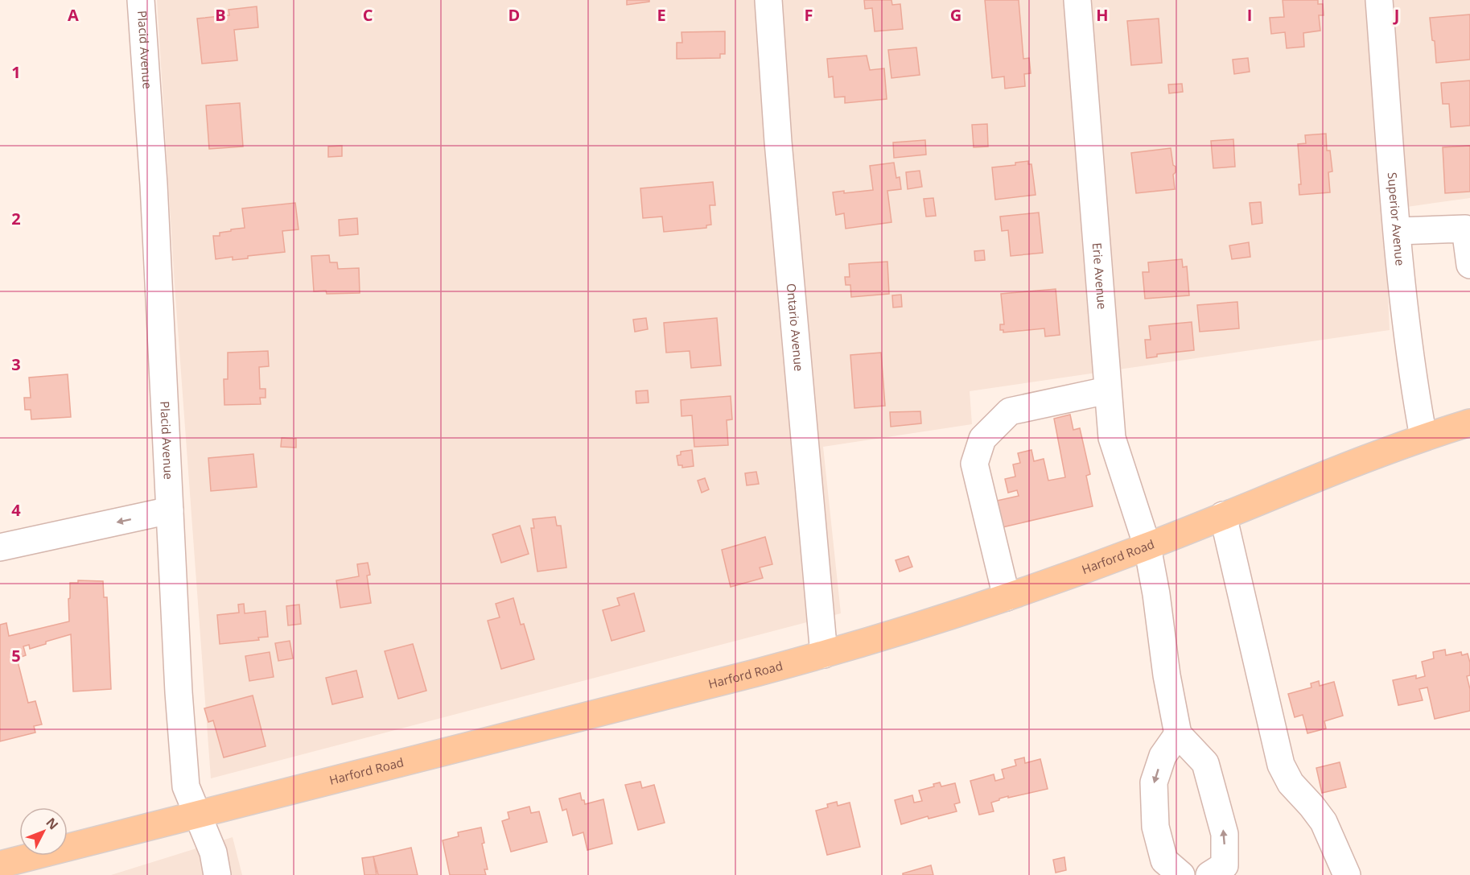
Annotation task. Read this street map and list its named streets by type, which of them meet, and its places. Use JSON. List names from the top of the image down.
{
  "streets": {
    "main road": ["Harford Road"],
    "street": [
      "Placid Avenue",
      "Superior Avenue",
      "Erie Avenue",
      "Ontario Avenue"
    ]
  },
  "crossings": [
    ["Placid Avenue", "Harford Road"],
    ["Superior Avenue", "Harford Road"],
    ["Erie Avenue", "Harford Road"],
    ["Ontario Avenue", "Harford Road"]
  ],
  "north": "top right",
  "grid": {
    "columns": [
      "A",
      "B",
      "C",
      "D",
      "E",
      "F",
      "G",
      "H",
      "I",
      "J"
    ],
    "rows": [
      "1",
      "2",
      "3",
      "4",
      "5"
    ]
  }
}
